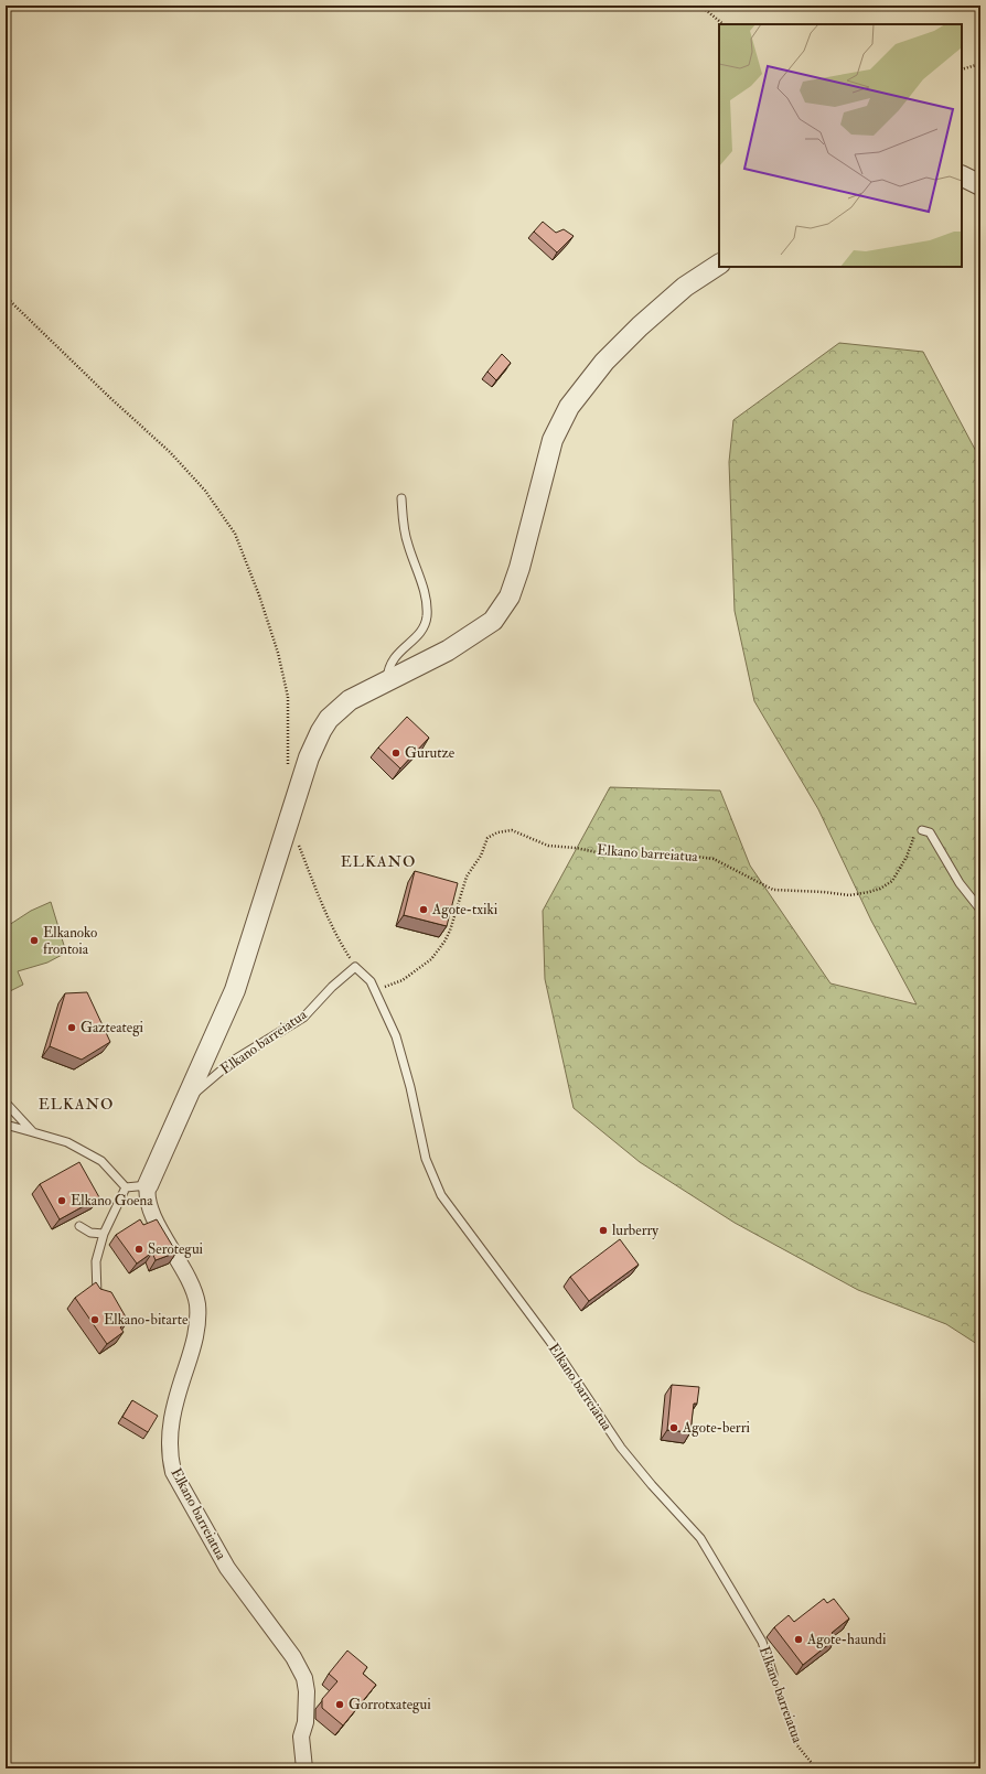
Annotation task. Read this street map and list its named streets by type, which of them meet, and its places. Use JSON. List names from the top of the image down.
{
  "streets": {
    "street": ["Elkano barreiatua"]
  },
  "districts": ["ELKANO", "ELKANO"],
  "places": [
    "Gurutze",
    "Agote-txiki",
    "Elkanoko frontoia",
    "Gazteategi",
    "Elkano Goena",
    "lurberry",
    "Serotegui",
    "Elkano-bitarte",
    "Agote-berri",
    "Agote-haundi",
    "Gorrotxategui"
  ]
}
